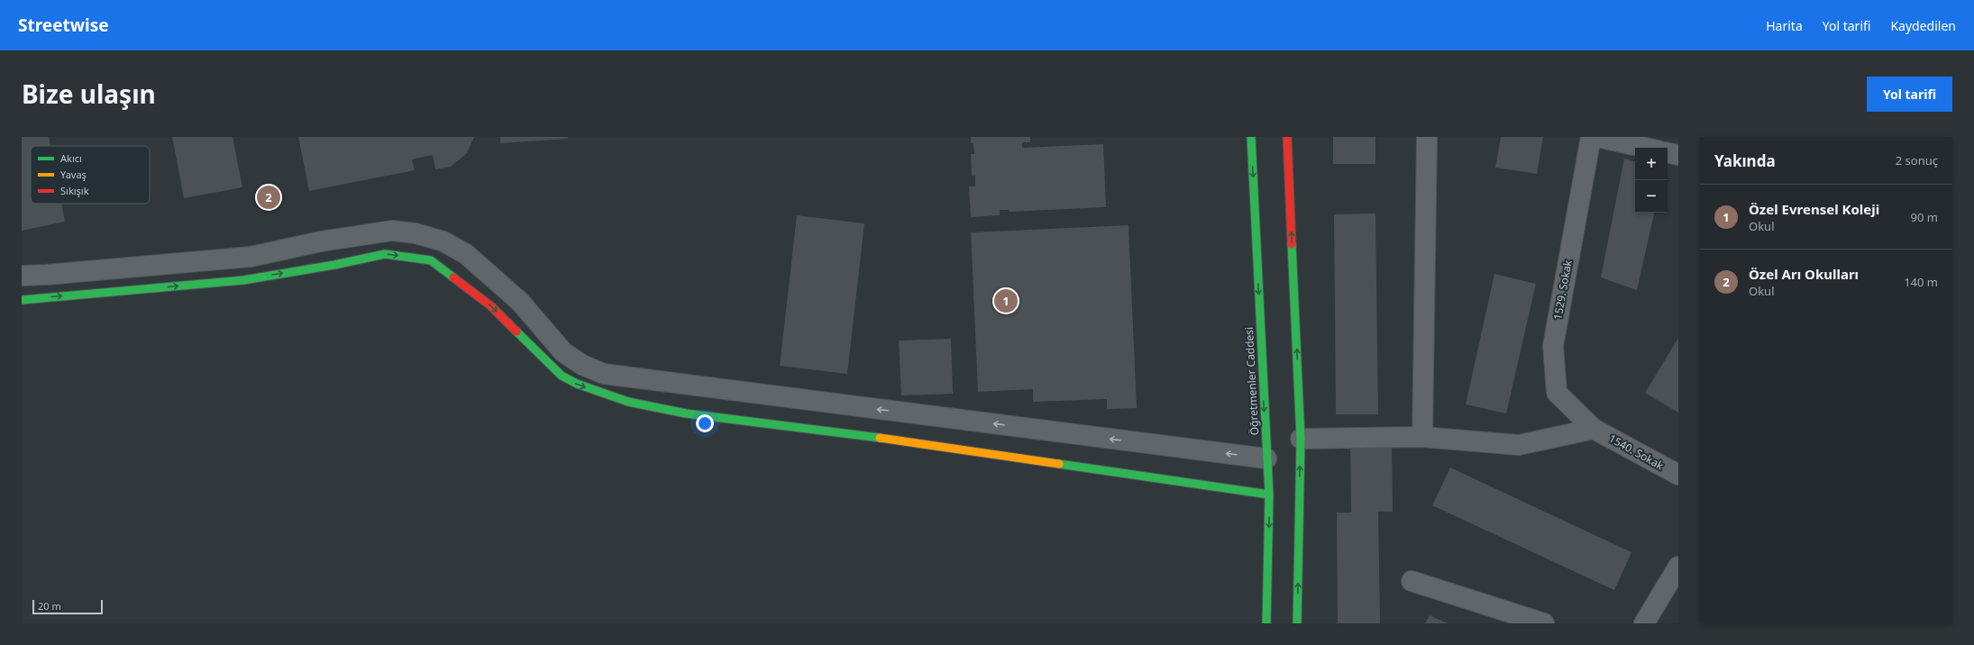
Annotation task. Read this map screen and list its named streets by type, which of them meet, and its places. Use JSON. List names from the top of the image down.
{
  "streets": {
    "street": ["1529. Sokak", "Öğretmenler Caddesi", "1540. Sokak"]
  },
  "crossings": [
    ["1529. Sokak", "1540. Sokak"]
  ],
  "legend": ["Akıcı", "Yavaş", "Sıkışık"],
  "scale_bar": "20 m",
  "page": {
    "header": "Streetwise",
    "nav": ["Harita", "Yol tarifi", "Kaydedilen"],
    "title": "Bize ulaşın",
    "buttons": "Yol tarifi",
    "heading": ["Yakında", "2 sonuç"],
    "map_buttons": ["+", "−"],
    "pins": ["2", "1"],
    "list": [
      {
        "mark": "1",
        "name": "Özel Evrensel Koleji",
        "note": "Okul",
        "value": "90 m"
      },
      {
        "mark": "2",
        "name": "Özel Arı Okulları",
        "note": "Okul",
        "value": "140 m"
      }
    ],
    "scale": "20 m"
  }
}
